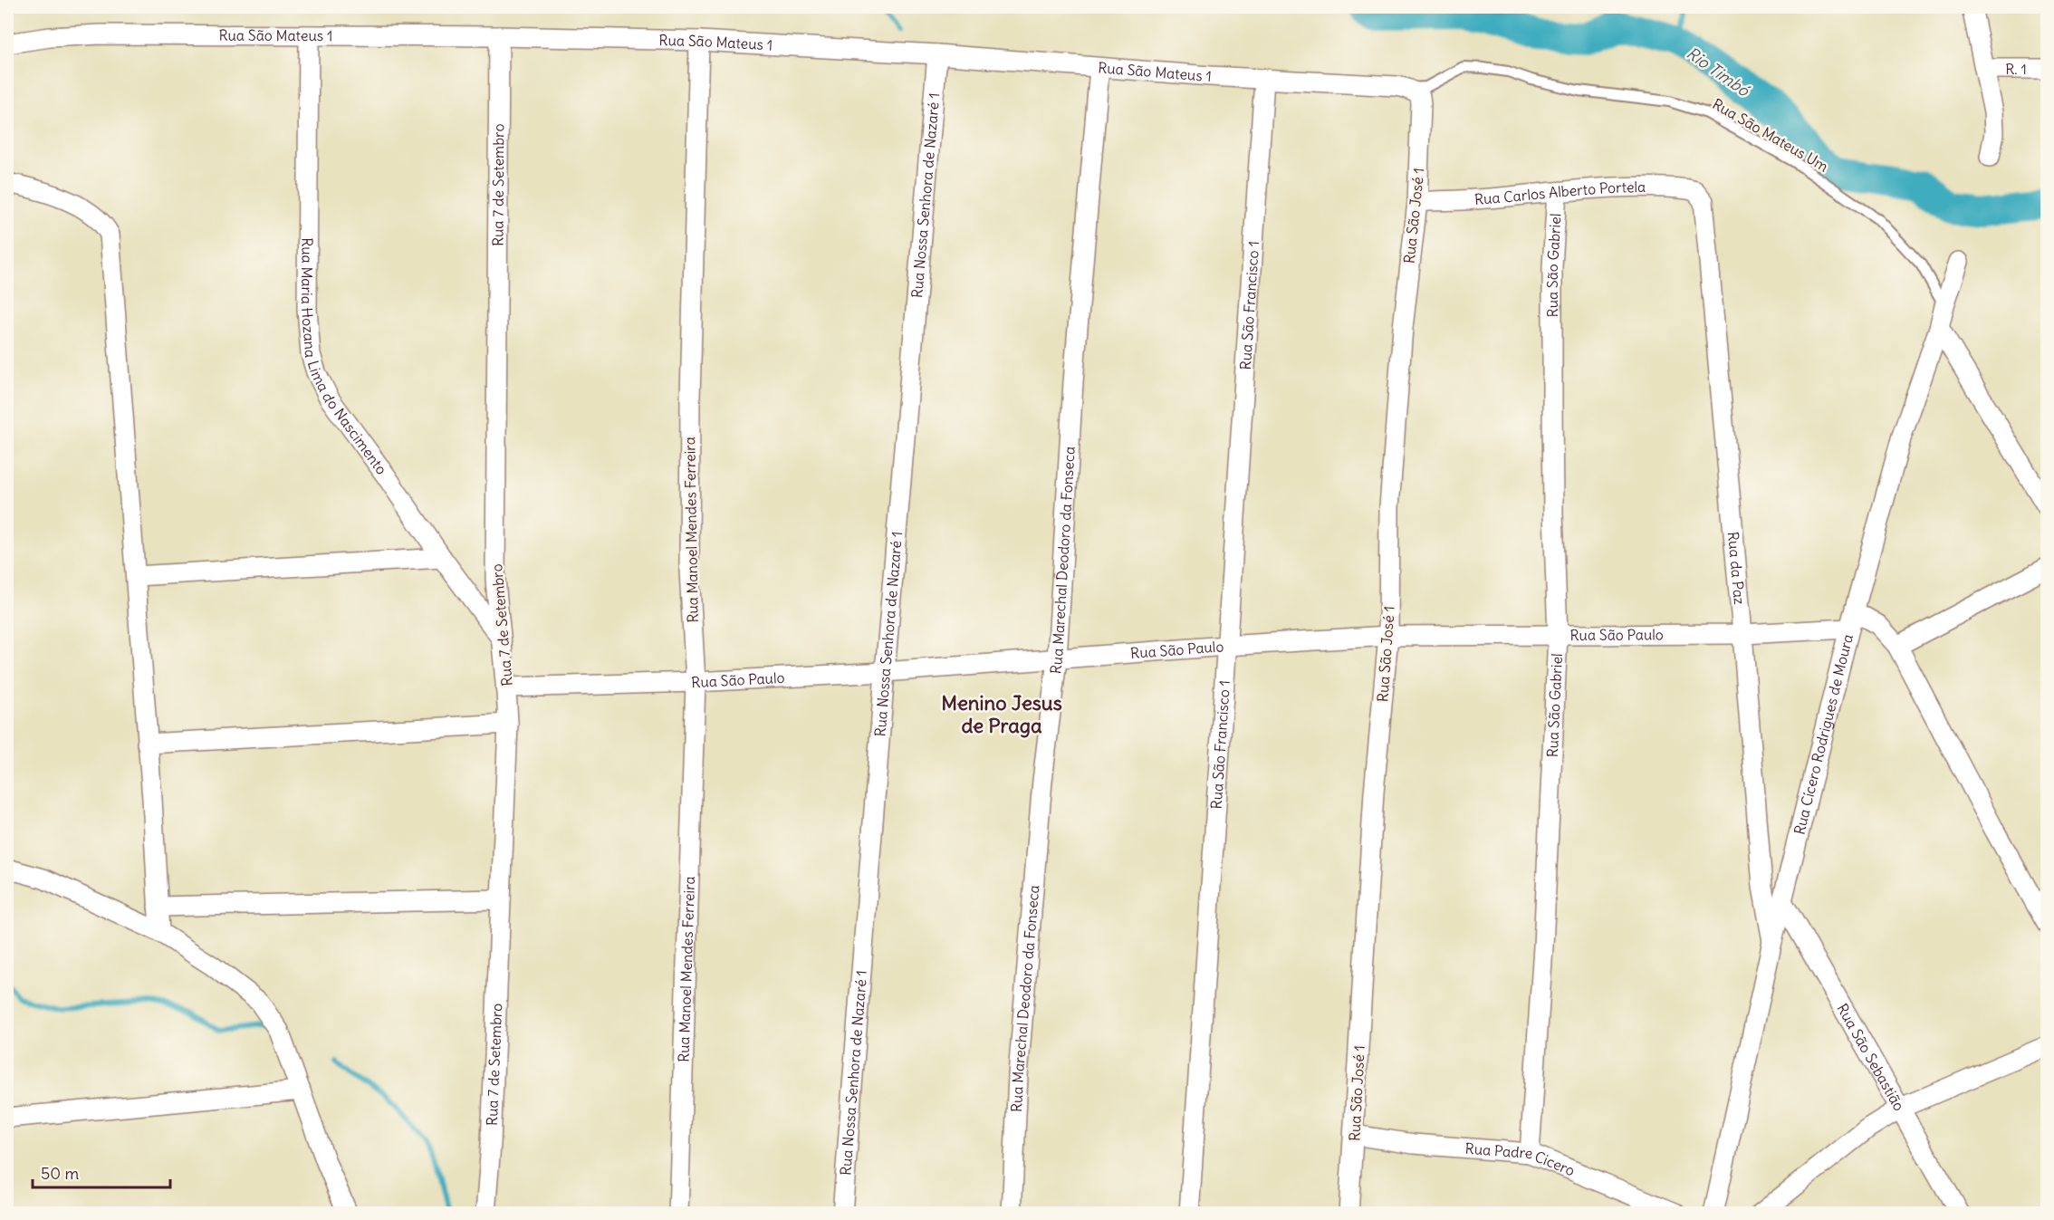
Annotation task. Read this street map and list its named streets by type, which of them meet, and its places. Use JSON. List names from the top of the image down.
{
  "streets": {
    "street": [
      "Rua São Mateus 1",
      "R. 1",
      "Rua 7 de Setembro",
      "Rua Carlos Alberto Portela",
      "Rua Nossa Senhora de Nazaré 1",
      "Rua São José 1",
      "Rua São Gabriel",
      "Rua São Francisco 1",
      "Rua Maria Hozana Lima do Nascimento",
      "Rua Manoel Mendes Ferreira",
      "Rua Marechal Deodoro da Fonseca",
      "Rua da Paz",
      "Rua São Paulo",
      "Rua Cícero Rodrigues de Moura",
      "Rua São Sebastião",
      "Rua Padre Cicero"
    ],
    "lane": ["Rua São Mateus Um"]
  },
  "crossings": [
    ["Rua São Mateus 1", "Rua São Mateus Um"],
    ["Rua São Mateus 1", "Rua 7 de Setembro"],
    ["Rua São Mateus 1", "Rua Nossa Senhora de Nazaré 1"],
    ["Rua São Mateus 1", "Rua São José 1"],
    ["Rua São Mateus 1", "Rua São Francisco 1"],
    ["Rua São Mateus 1", "Rua Maria Hozana Lima do Nascimento"],
    ["Rua São Mateus 1", "Rua Manoel Mendes Ferreira"],
    ["Rua São Mateus 1", "Rua Marechal Deodoro da Fonseca"],
    ["Rua São Mateus Um", "Rua São José 1"],
    ["Rua São Mateus Um", "Rua Cícero Rodrigues de Moura"],
    ["Rua 7 de Setembro", "Rua Maria Hozana Lima do Nascimento"],
    ["Rua 7 de Setembro", "Rua São Paulo"],
    ["Rua Carlos Alberto Portela", "Rua São José 1"],
    ["Rua Carlos Alberto Portela", "Rua São Gabriel"],
    ["Rua Carlos Alberto Portela", "Rua da Paz"],
    ["Rua Nossa Senhora de Nazaré 1", "Rua São Paulo"],
    ["Rua São José 1", "Rua São Paulo"],
    ["Rua São José 1", "Rua Padre Cicero"],
    ["Rua São Gabriel", "Rua São Paulo"],
    ["Rua São Gabriel", "Rua Padre Cicero"],
    ["Rua São Francisco 1", "Rua São Paulo"],
    ["Rua Manoel Mendes Ferreira", "Rua São Paulo"],
    ["Rua Marechal Deodoro da Fonseca", "Rua São Paulo"],
    ["Rua da Paz", "Rua São Paulo"],
    ["Rua da Paz", "Rua Cícero Rodrigues de Moura"],
    ["Rua São Paulo", "Rua Cícero Rodrigues de Moura"],
    ["Rua Cícero Rodrigues de Moura", "Rua São Sebastião"]
  ],
  "districts": ["Menino Jesus de Praga"],
  "water": ["Rio Timbó"],
  "scale_bar": "50 m"
}
